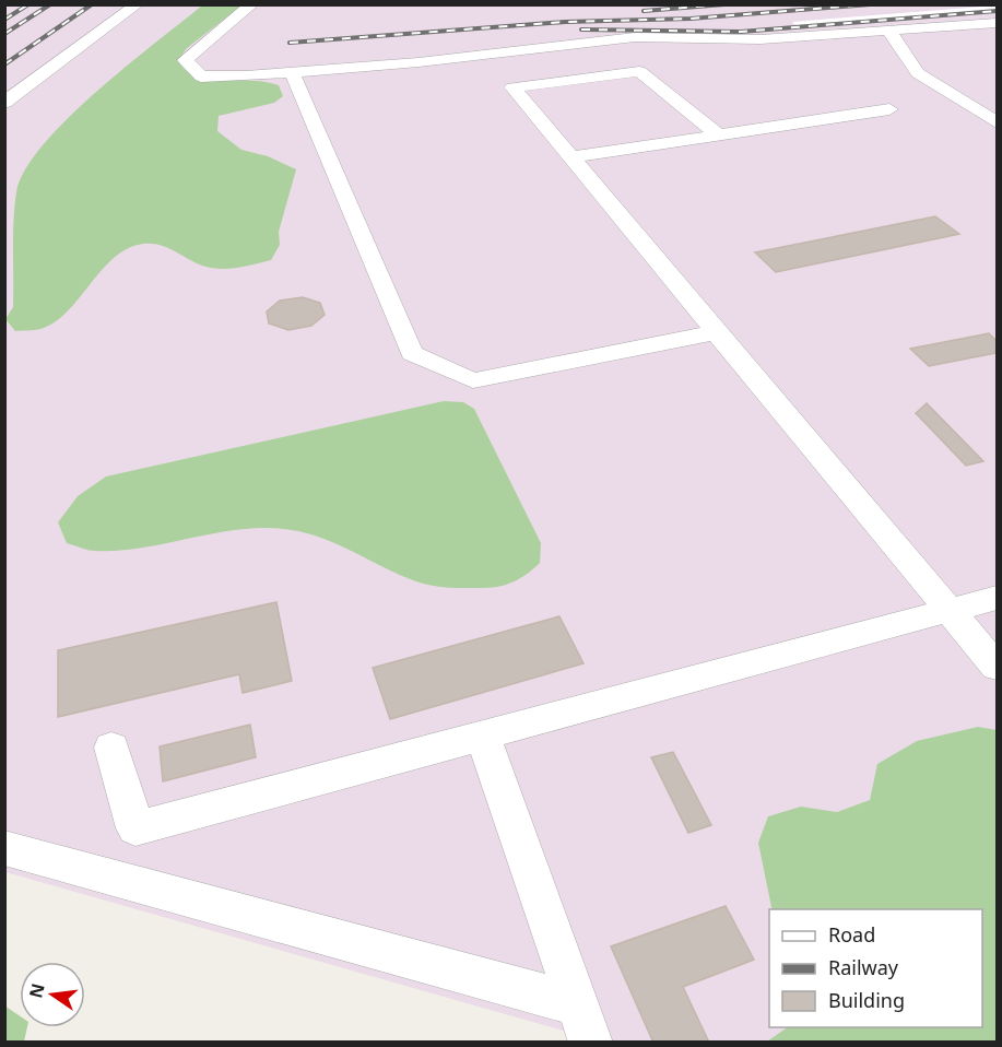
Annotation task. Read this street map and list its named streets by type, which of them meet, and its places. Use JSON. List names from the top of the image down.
{
  "legend": ["Road", "Railway", "Building"],
  "north": "left"
}
